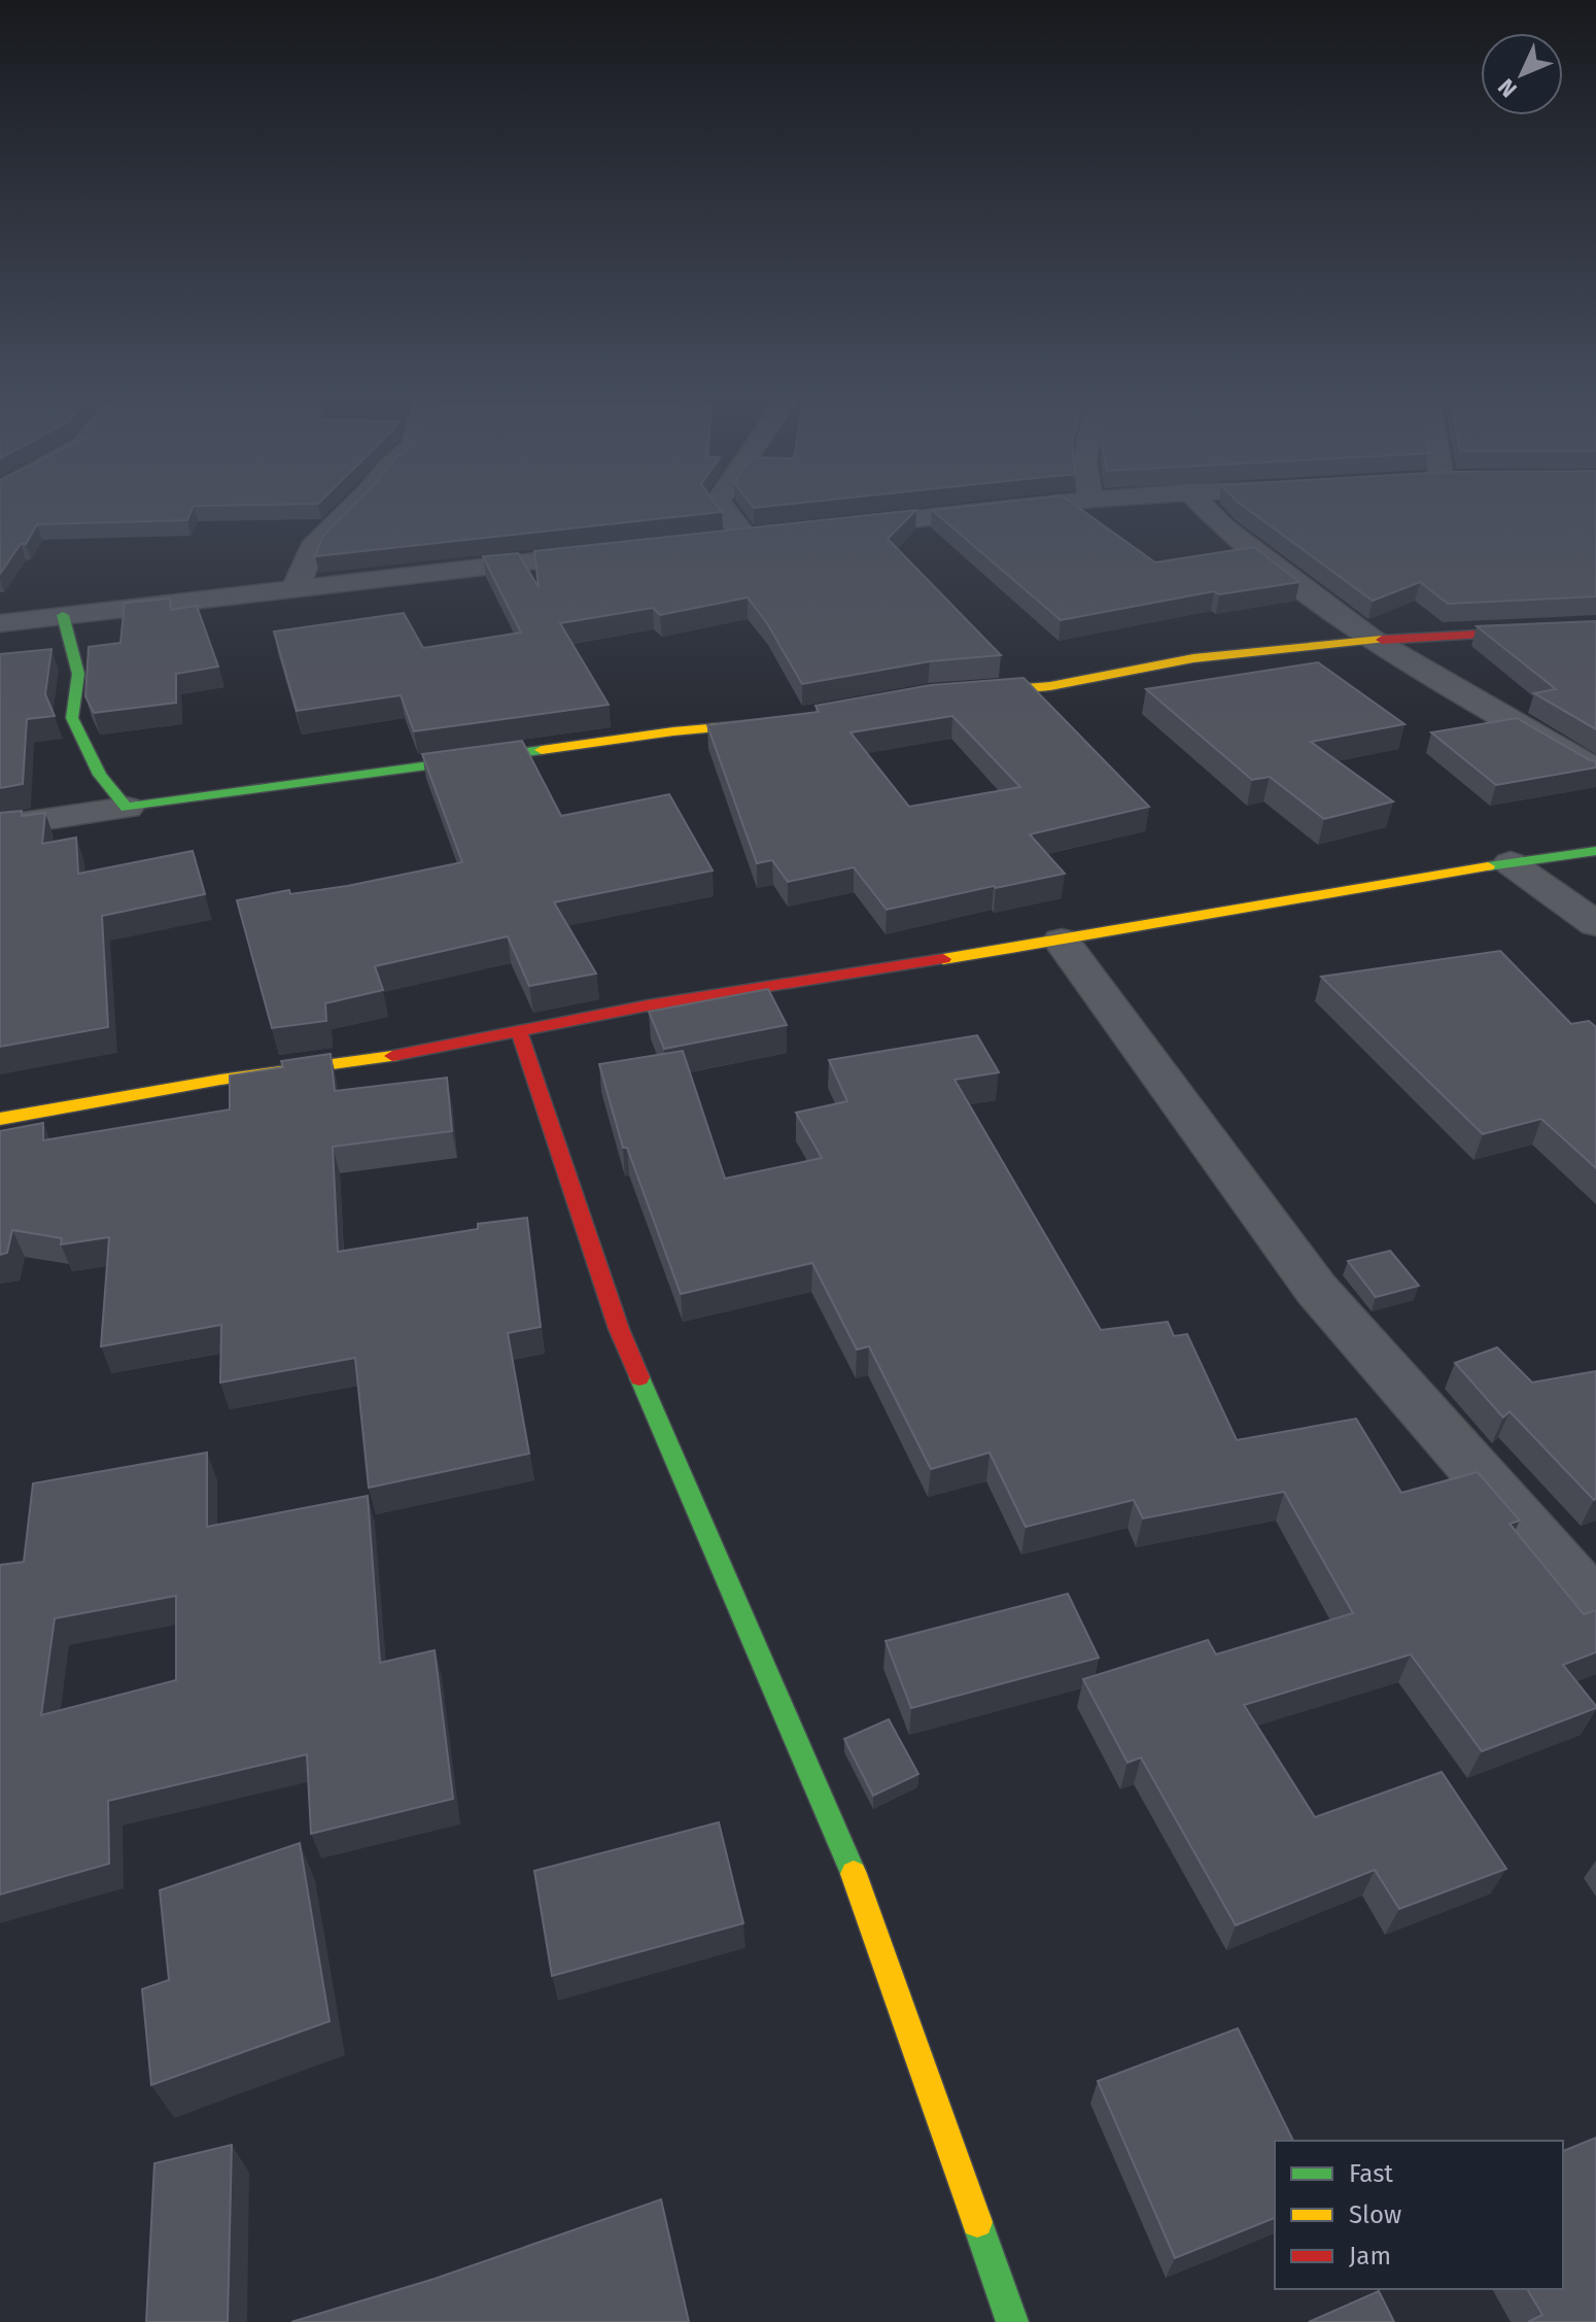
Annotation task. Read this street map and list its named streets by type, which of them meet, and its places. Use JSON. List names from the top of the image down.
{
  "legend": ["Fast", "Slow", "Jam"],
  "north": "bottom left"
}
